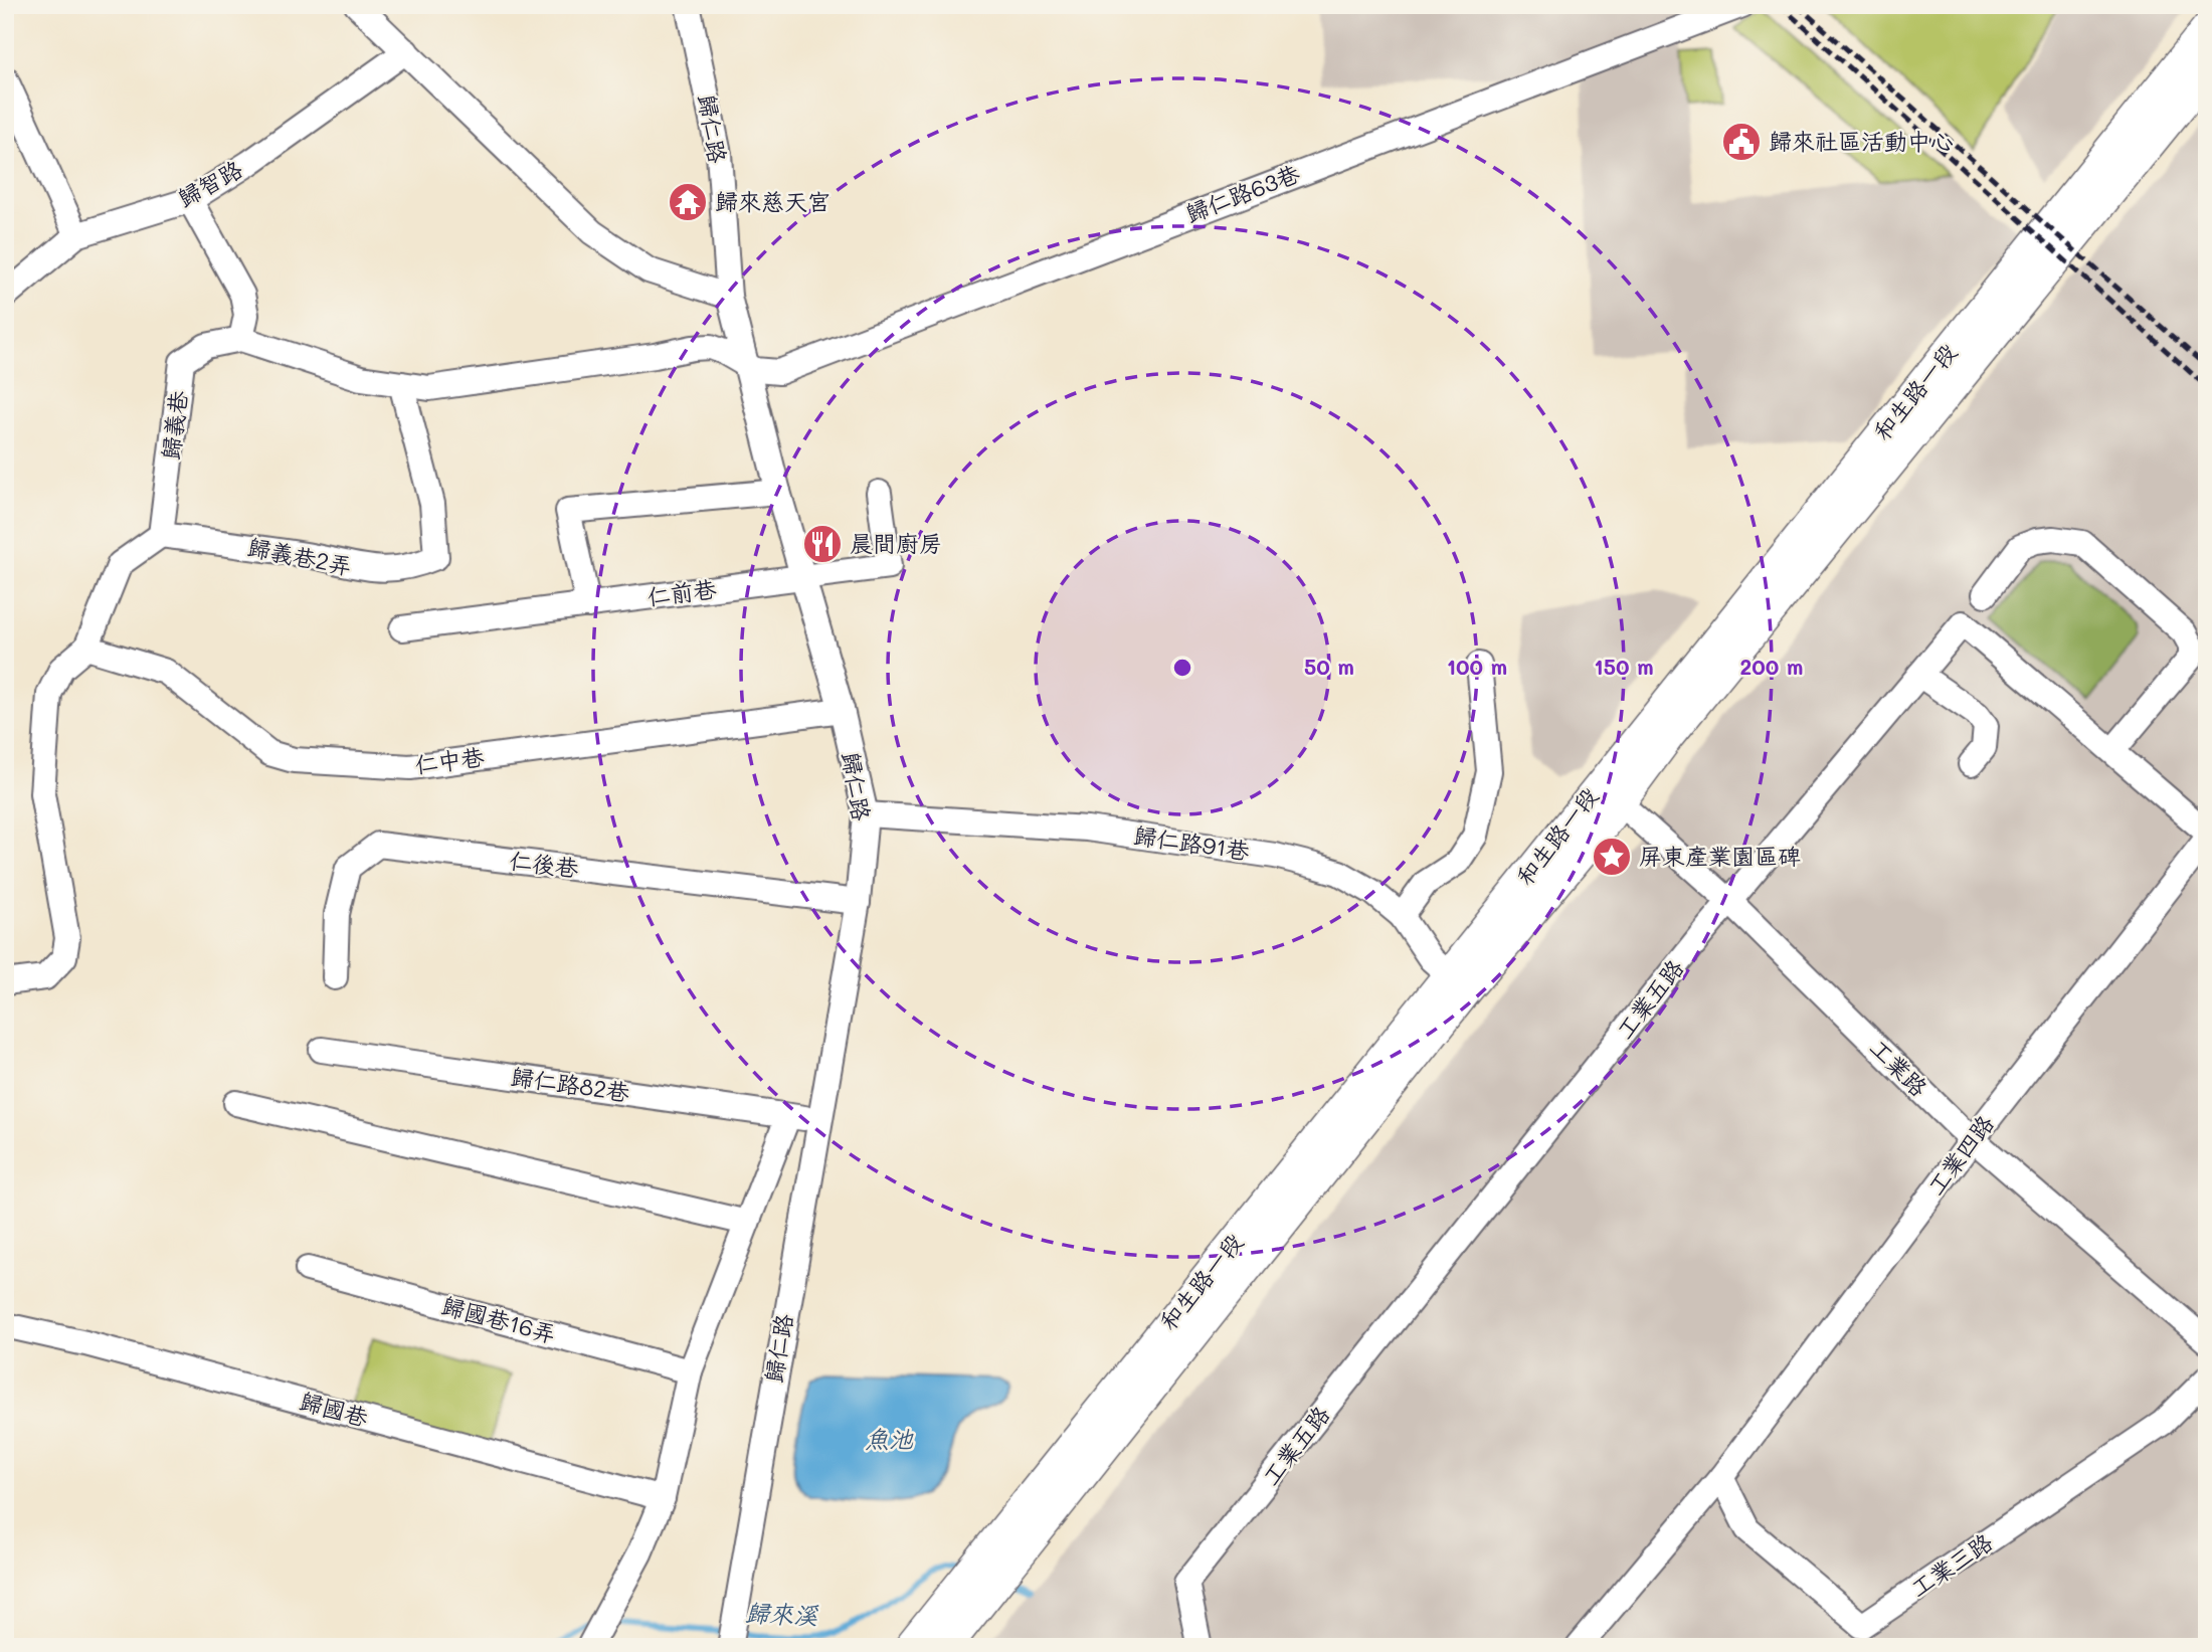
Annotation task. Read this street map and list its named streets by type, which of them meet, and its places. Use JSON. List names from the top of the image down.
{
  "streets": {
    "main road": ["和生路一段"],
    "street": [
      "歸仁路",
      "歸智路",
      "歸仁路63巷",
      "歸義巷",
      "歸義巷2弄",
      "仁前巷",
      "仁中巷",
      "歸仁路91巷",
      "仁後巷",
      "工業五路",
      "工業路",
      "歸仁路82巷",
      "工業四路",
      "歸國巷16弄",
      "歸國巷",
      "工業三路"
    ]
  },
  "crossings": [
    ["歸仁路", "歸仁路63巷"],
    ["歸仁路", "歸義巷"],
    ["歸仁路", "仁前巷"],
    ["歸仁路", "仁中巷"],
    ["歸仁路", "歸仁路91巷"],
    ["歸仁路", "仁後巷"],
    ["歸仁路", "歸仁路82巷"],
    ["歸仁路63巷", "歸義巷"],
    ["和生路一段", "歸仁路91巷"],
    ["和生路一段", "工業路"],
    ["歸義巷", "歸義巷2弄"],
    ["工業五路", "工業路"],
    ["工業路", "工業四路"],
    ["工業四路", "工業三路"]
  ],
  "water": ["魚池", "歸來溪"],
  "places": {
    "public building": ["歸來社區活動中心"],
    "temple": ["歸來慈天宮"],
    "restaurant": ["晨間廚房"],
    "place": ["屏東產業園區碑"]
  },
  "rings": [
    "50 m",
    "100 m",
    "150 m",
    "200 m"
  ]
}
